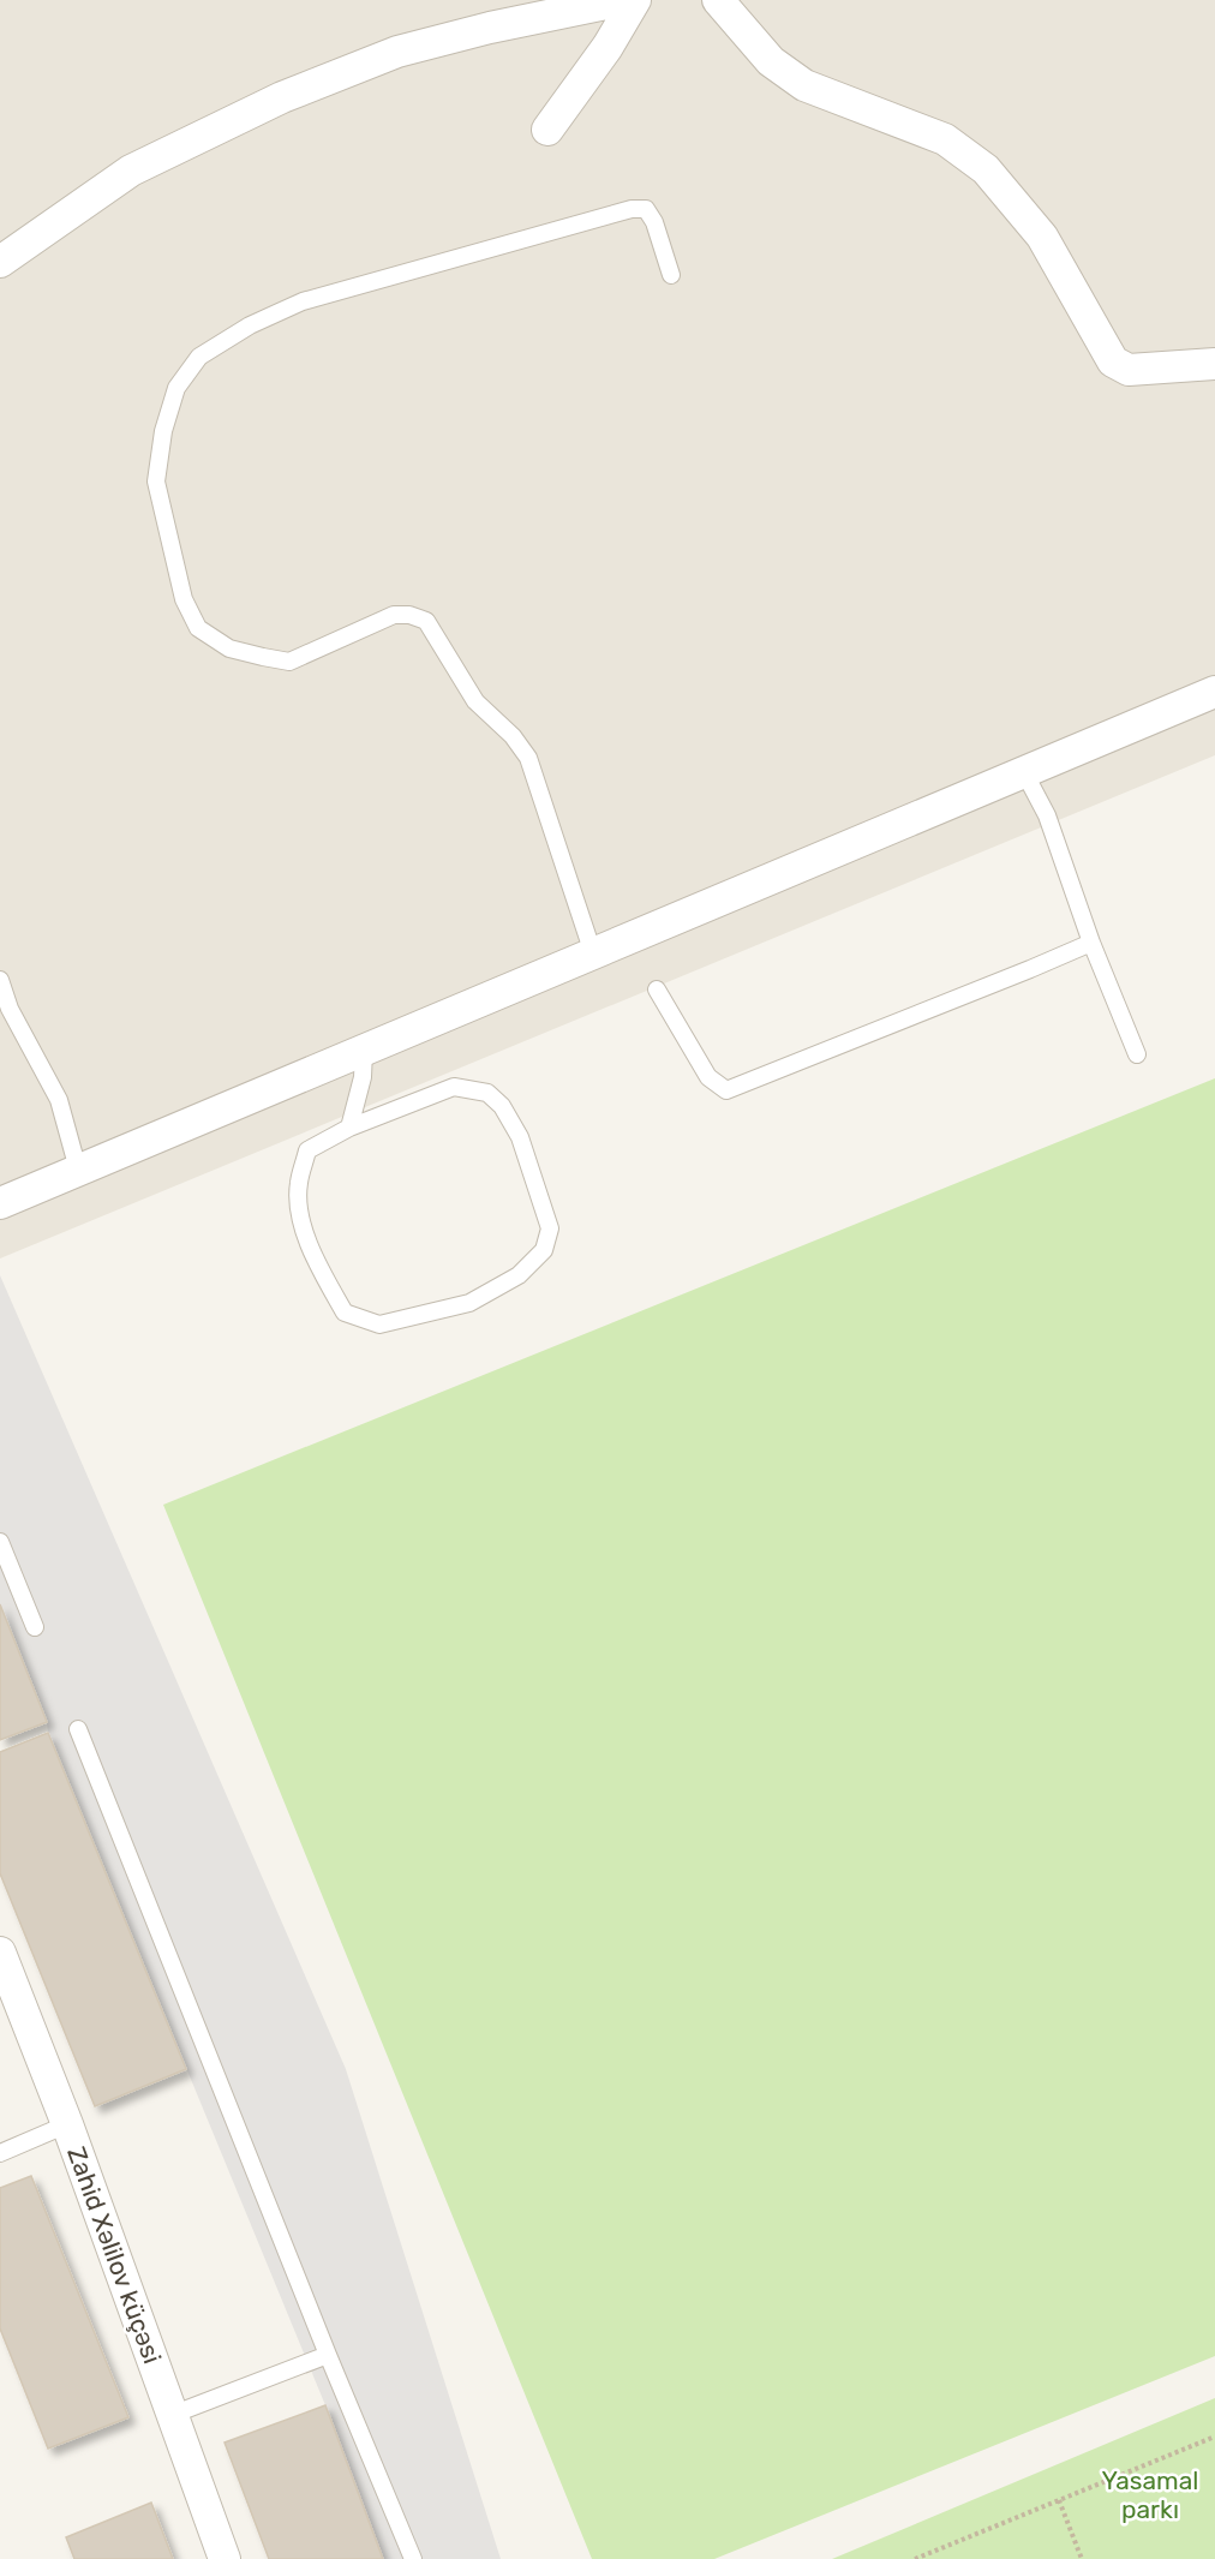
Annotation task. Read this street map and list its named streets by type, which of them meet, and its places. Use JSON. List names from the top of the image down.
{
  "streets": {
    "street": ["Zahid Xəlilov küçəsi"]
  },
  "parks": ["Yasamal parkı"]
}
